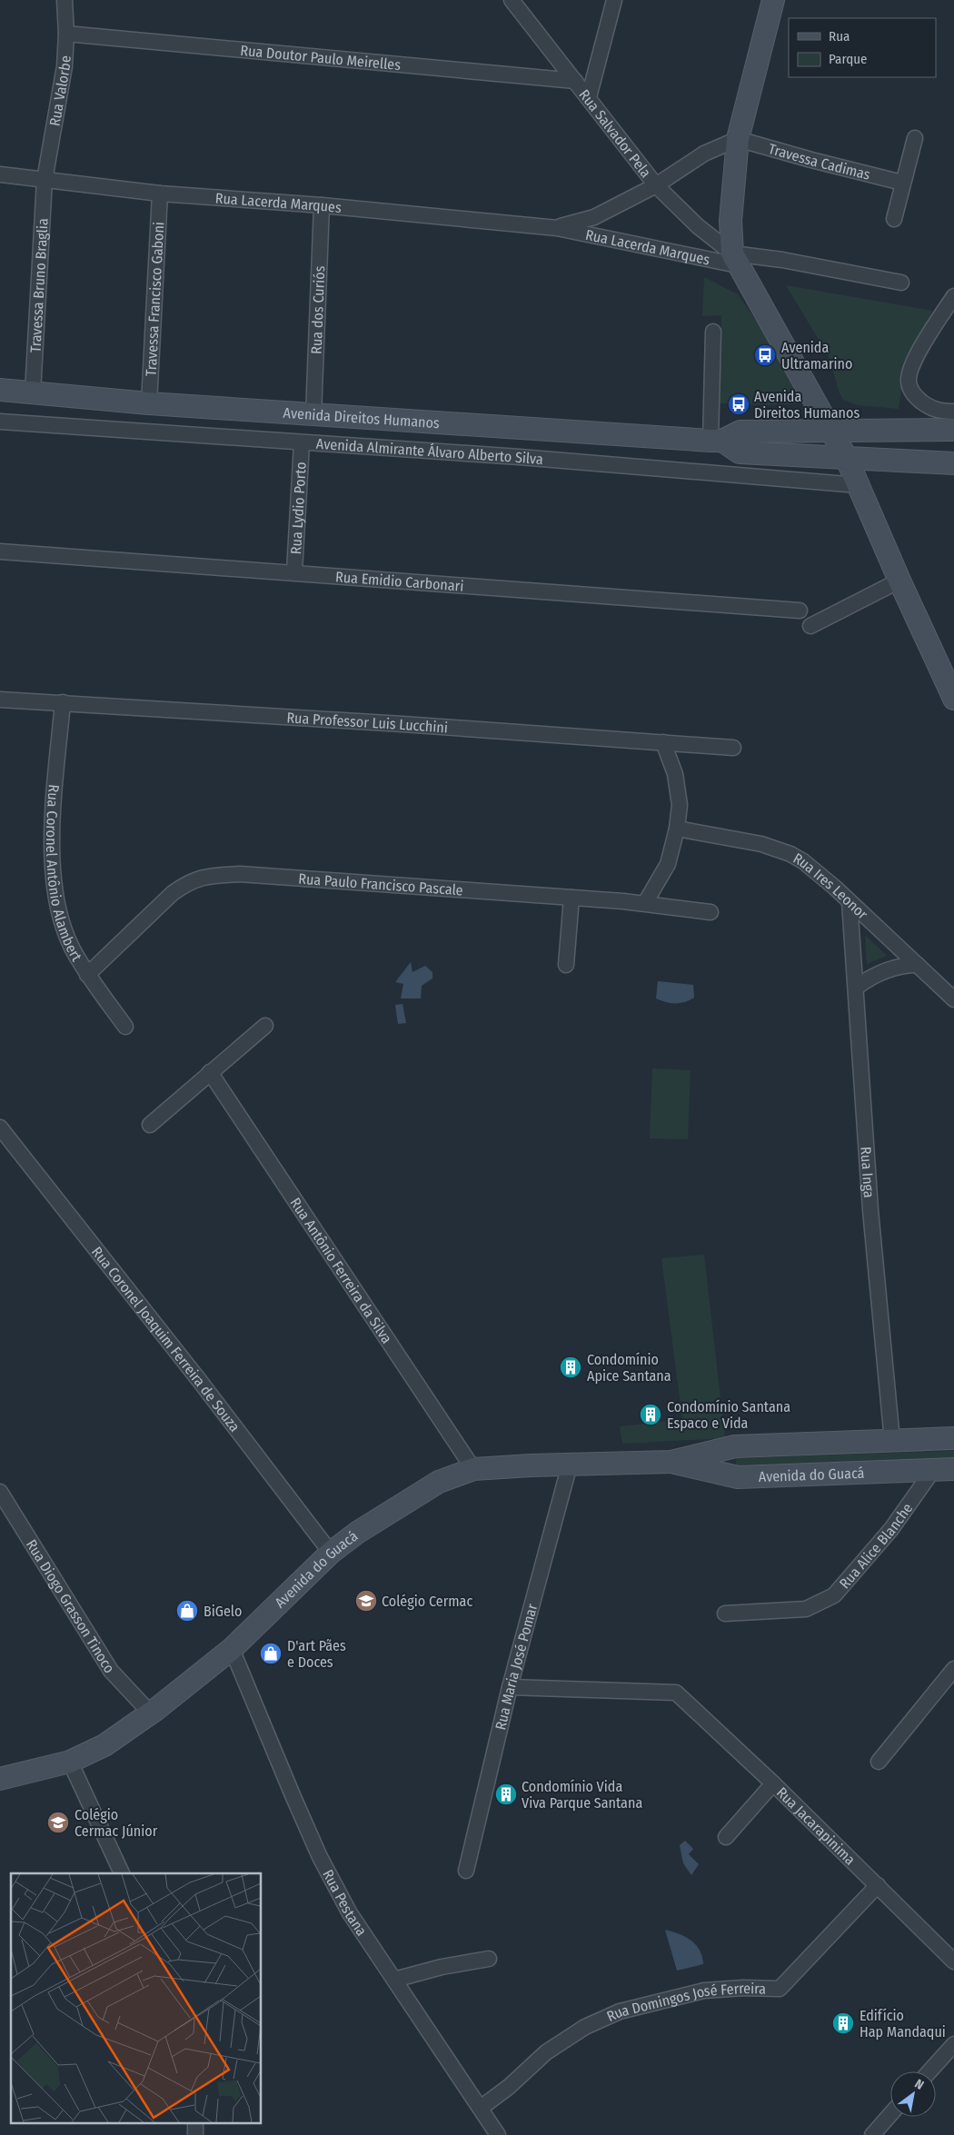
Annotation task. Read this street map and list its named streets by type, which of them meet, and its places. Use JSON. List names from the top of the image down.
{
  "streets": {
    "street": [
      "Rua Doutor Paulo Meirelles",
      "Rua Valorbe",
      "Rua Salvador Pela",
      "Travessa Cadimas",
      "Rua Lacerda Marques",
      "Travessa Bruno Braglia",
      "Travessa Francisco Gaboni",
      "Rua dos Curiós",
      "Avenida Direitos Humanos",
      "Avenida Almirante Álvaro Alberto Silva",
      "Rua Lydio Porto",
      "Rua Emidio Carbonari",
      "Rua Professor Luis Lucchini",
      "Rua Coronel Antônio Alambert",
      "Rua Paulo Francisco Pascale",
      "Rua Ires Leonor",
      "Rua Inga",
      "Rua Antônio Ferreira da Silva",
      "Rua Coronel Joaquim Ferreira de Souza",
      "Avenida do Guacá",
      "Rua Alice Blanche",
      "Rua Diogo Grasson Tinoco",
      "Rua Maria José Pomar",
      "Rua Jacarapinima",
      "Rua Pestana",
      "Rua Domingos José Ferreira"
    ]
  },
  "crossings": [
    ["Rua Doutor Paulo Meirelles", "Rua Valorbe"],
    ["Rua Doutor Paulo Meirelles", "Rua Salvador Pela"],
    ["Rua Valorbe", "Rua Lacerda Marques"],
    ["Rua Valorbe", "Travessa Bruno Braglia"],
    ["Rua Salvador Pela", "Rua Lacerda Marques"],
    ["Travessa Cadimas", "Rua Lacerda Marques"],
    ["Rua Lacerda Marques", "Travessa Bruno Braglia"],
    ["Rua Lacerda Marques", "Travessa Francisco Gaboni"],
    ["Rua Lacerda Marques", "Rua dos Curiós"],
    ["Travessa Bruno Braglia", "Avenida Direitos Humanos"],
    ["Travessa Francisco Gaboni", "Avenida Direitos Humanos"],
    ["Rua dos Curiós", "Avenida Direitos Humanos"],
    ["Avenida Almirante Álvaro Alberto Silva", "Rua Lydio Porto"],
    ["Rua Lydio Porto", "Rua Emidio Carbonari"],
    ["Rua Professor Luis Lucchini", "Rua Coronel Antônio Alambert"],
    ["Rua Coronel Antônio Alambert", "Rua Paulo Francisco Pascale"],
    ["Rua Ires Leonor", "Rua Inga"],
    ["Rua Inga", "Avenida do Guacá"],
    ["Rua Antônio Ferreira da Silva", "Avenida do Guacá"],
    ["Rua Coronel Joaquim Ferreira de Souza", "Avenida do Guacá"],
    ["Avenida do Guacá", "Rua Alice Blanche"],
    ["Avenida do Guacá", "Rua Diogo Grasson Tinoco"],
    ["Avenida do Guacá", "Rua Maria José Pomar"],
    ["Avenida do Guacá", "Rua Pestana"],
    ["Rua Maria José Pomar", "Rua Jacarapinima"],
    ["Rua Jacarapinima", "Rua Domingos José Ferreira"],
    ["Rua Pestana", "Rua Domingos José Ferreira"]
  ],
  "places": {
    "bus stop": ["Avenida Ultramarino", "Avenida Direitos Humanos"],
    "building": [
      "Condomínio Apice Santana",
      "Condomínio Santana Espaco e Vida",
      "Condomínio Vida Viva Parque Santana",
      "Edifício Hap Mandaqui"
    ],
    "school or university": ["Colégio Cermac", "Colégio Cermac Júnior"],
    "shop": ["BiGelo", "D'art Pães e Doces"]
  },
  "legend": ["Rua", "Parque"],
  "north": "top right"
}
